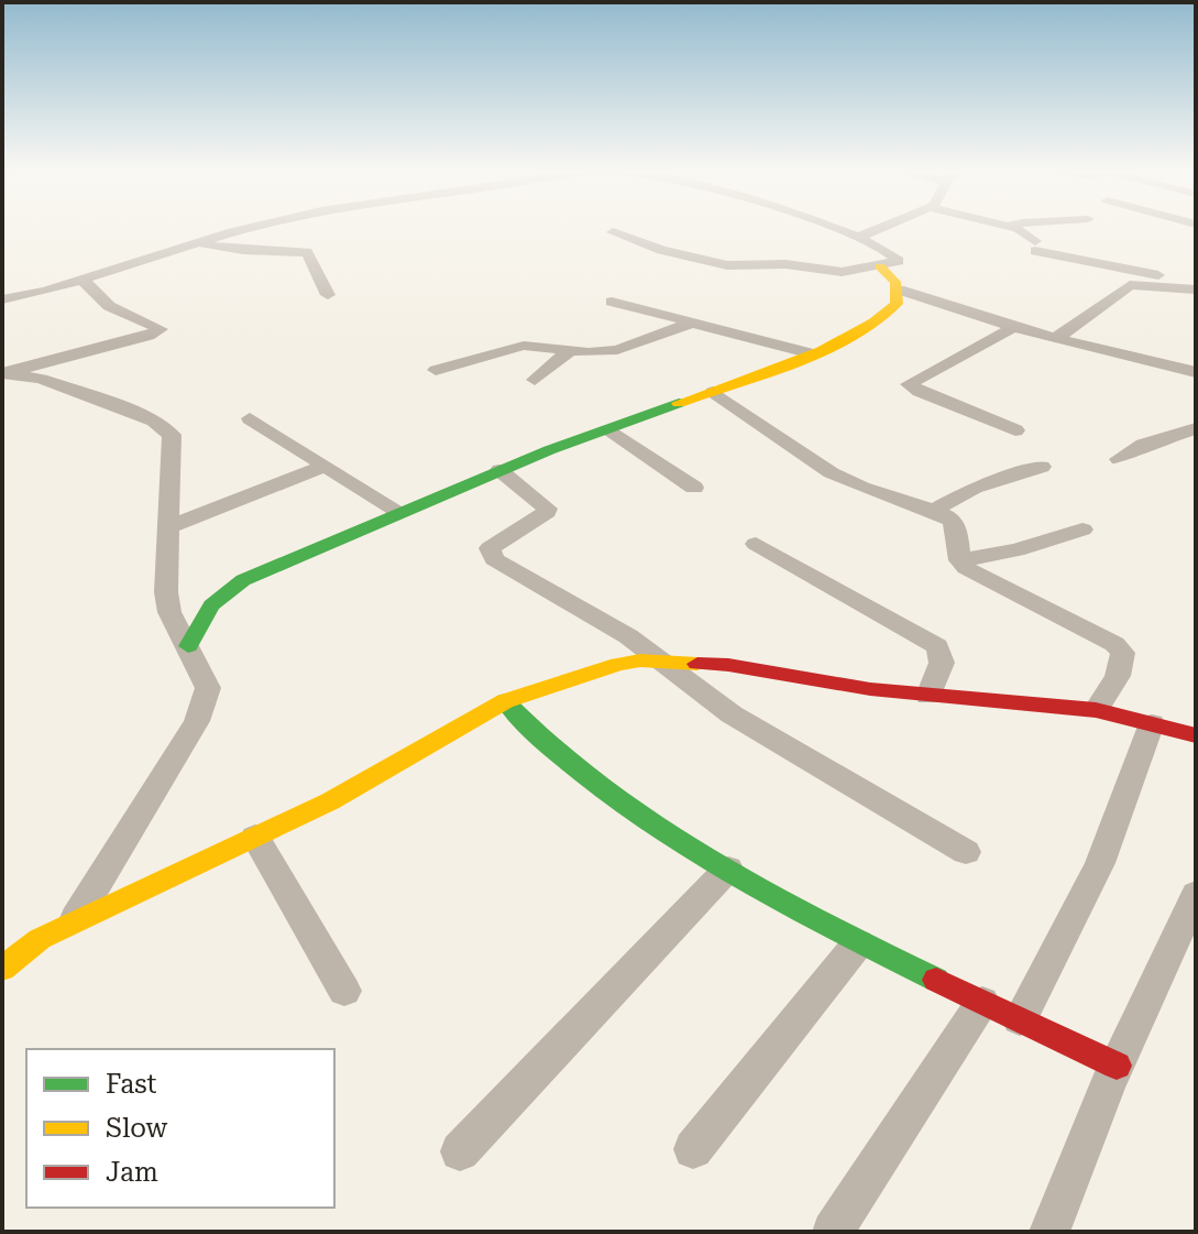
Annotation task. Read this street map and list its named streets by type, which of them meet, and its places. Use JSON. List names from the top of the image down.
{
  "legend": ["Fast", "Slow", "Jam"]
}
